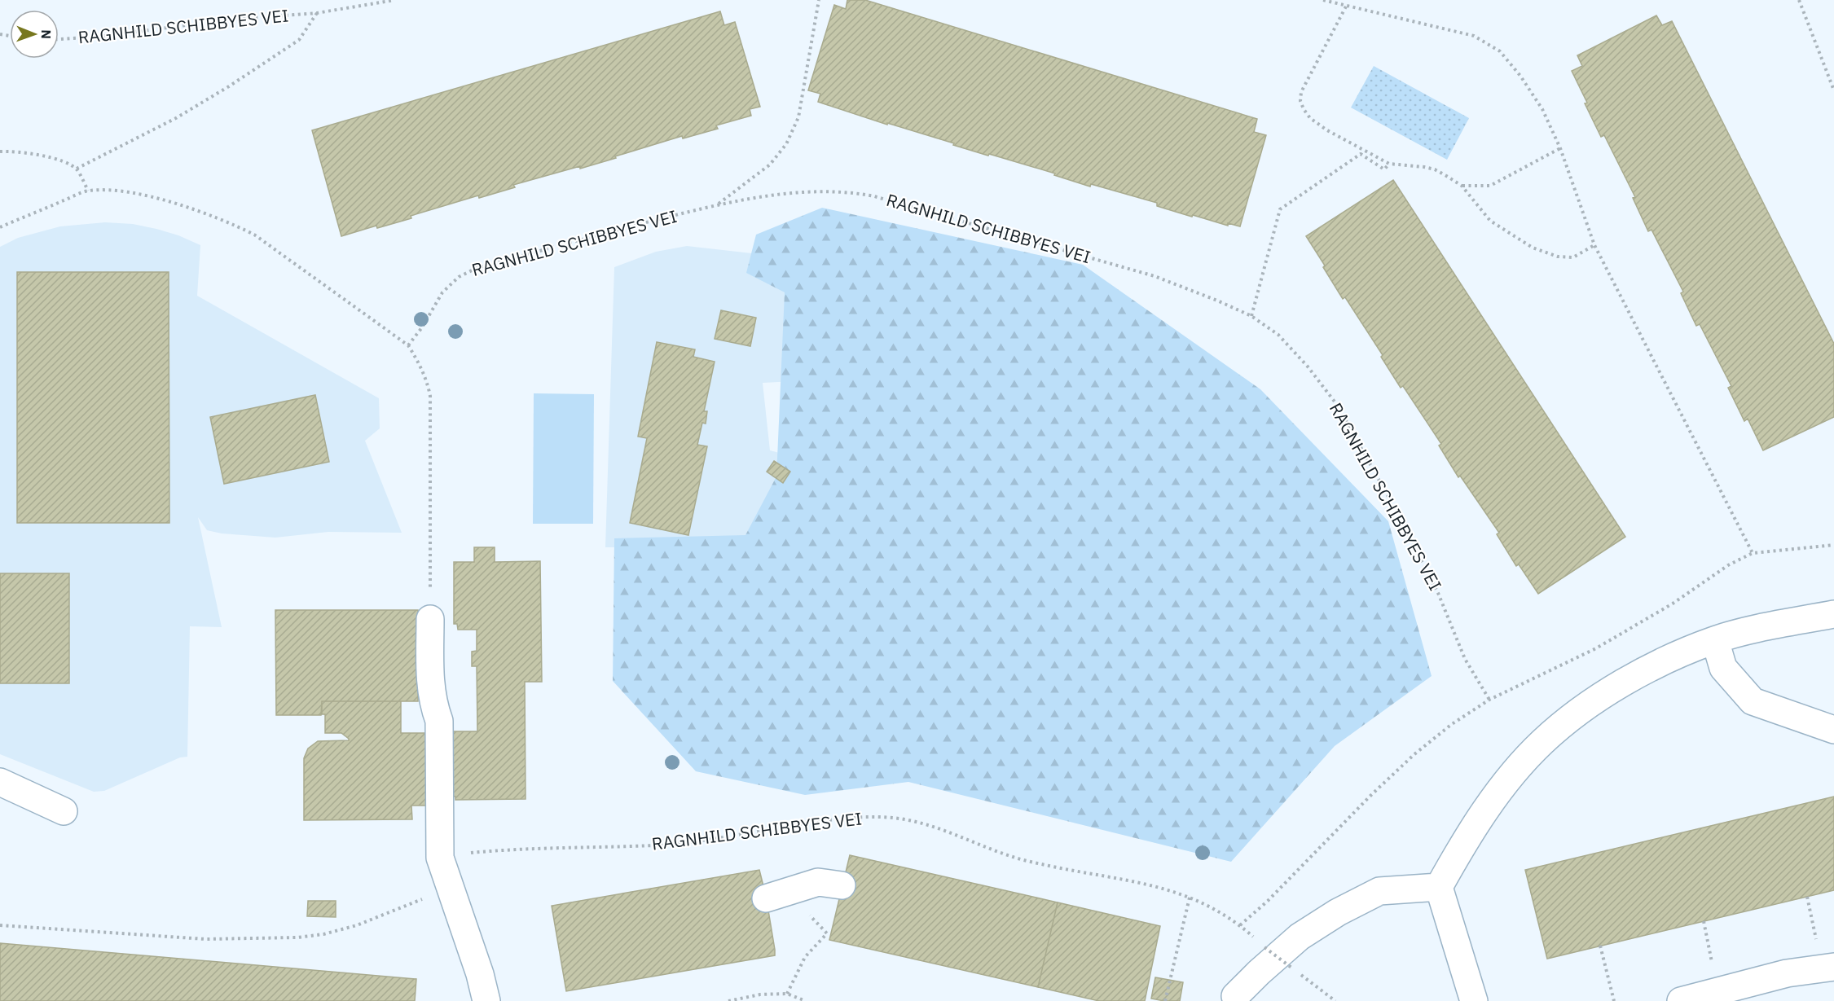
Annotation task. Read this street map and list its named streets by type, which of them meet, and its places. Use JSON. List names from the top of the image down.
{
  "streets": {
    "path": ["RAGNHILD SCHIBBYES VEI"]
  },
  "north": "right"
}
